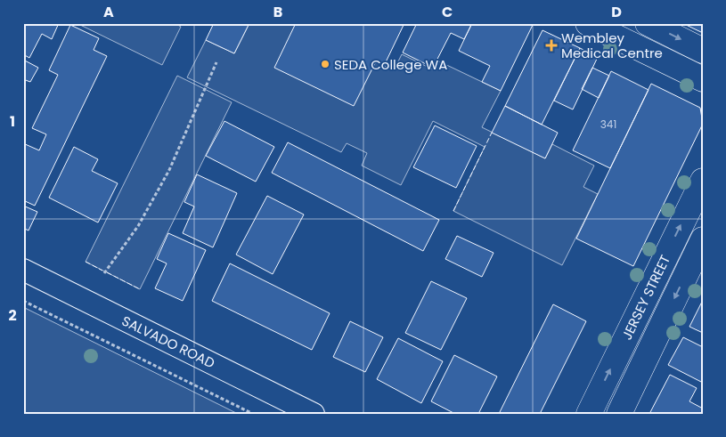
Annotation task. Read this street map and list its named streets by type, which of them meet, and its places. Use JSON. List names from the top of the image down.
{
  "streets": {
    "street": ["JERSEY STREET", "SALVADO ROAD"]
  },
  "places": {
    "health": ["Wembley Medical Centre"],
    "other": ["SEDA College WA"]
  },
  "house_numbers": ["341"],
  "grid": {
    "columns": [
      "A",
      "B",
      "C",
      "D"
    ],
    "rows": ["1", "2"]
  }
}
